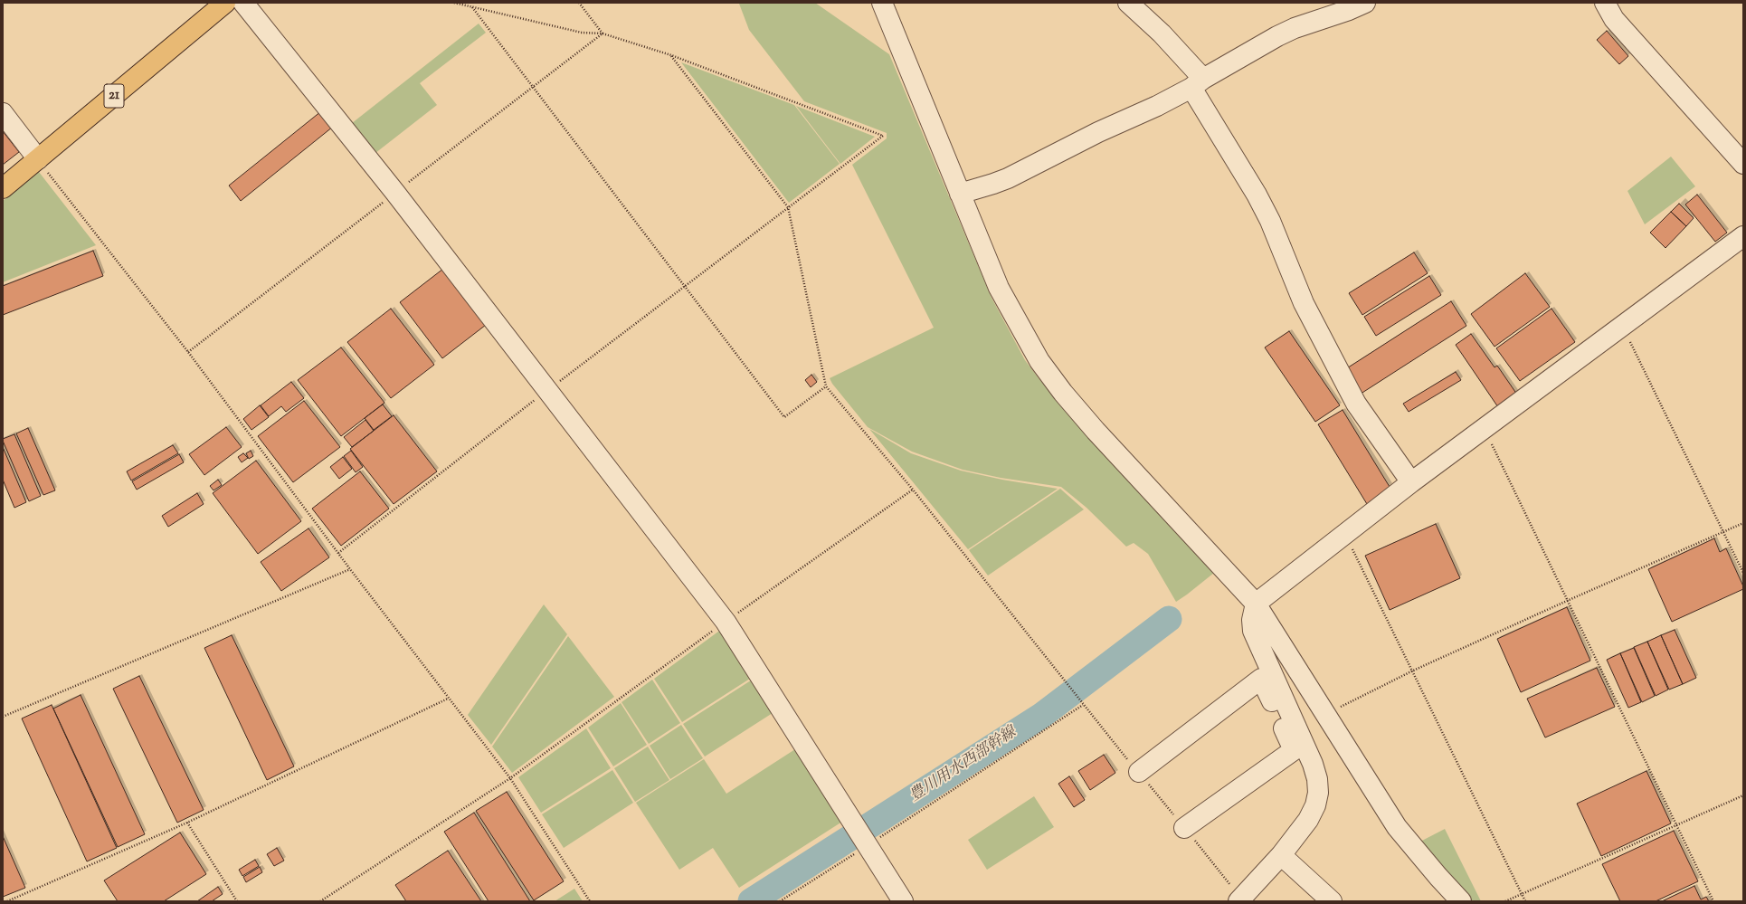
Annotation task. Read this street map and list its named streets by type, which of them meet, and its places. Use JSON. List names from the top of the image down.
{
  "streets": {
    "main road": ["21"]
  },
  "water": ["豊川用水西部幹線"]
}
